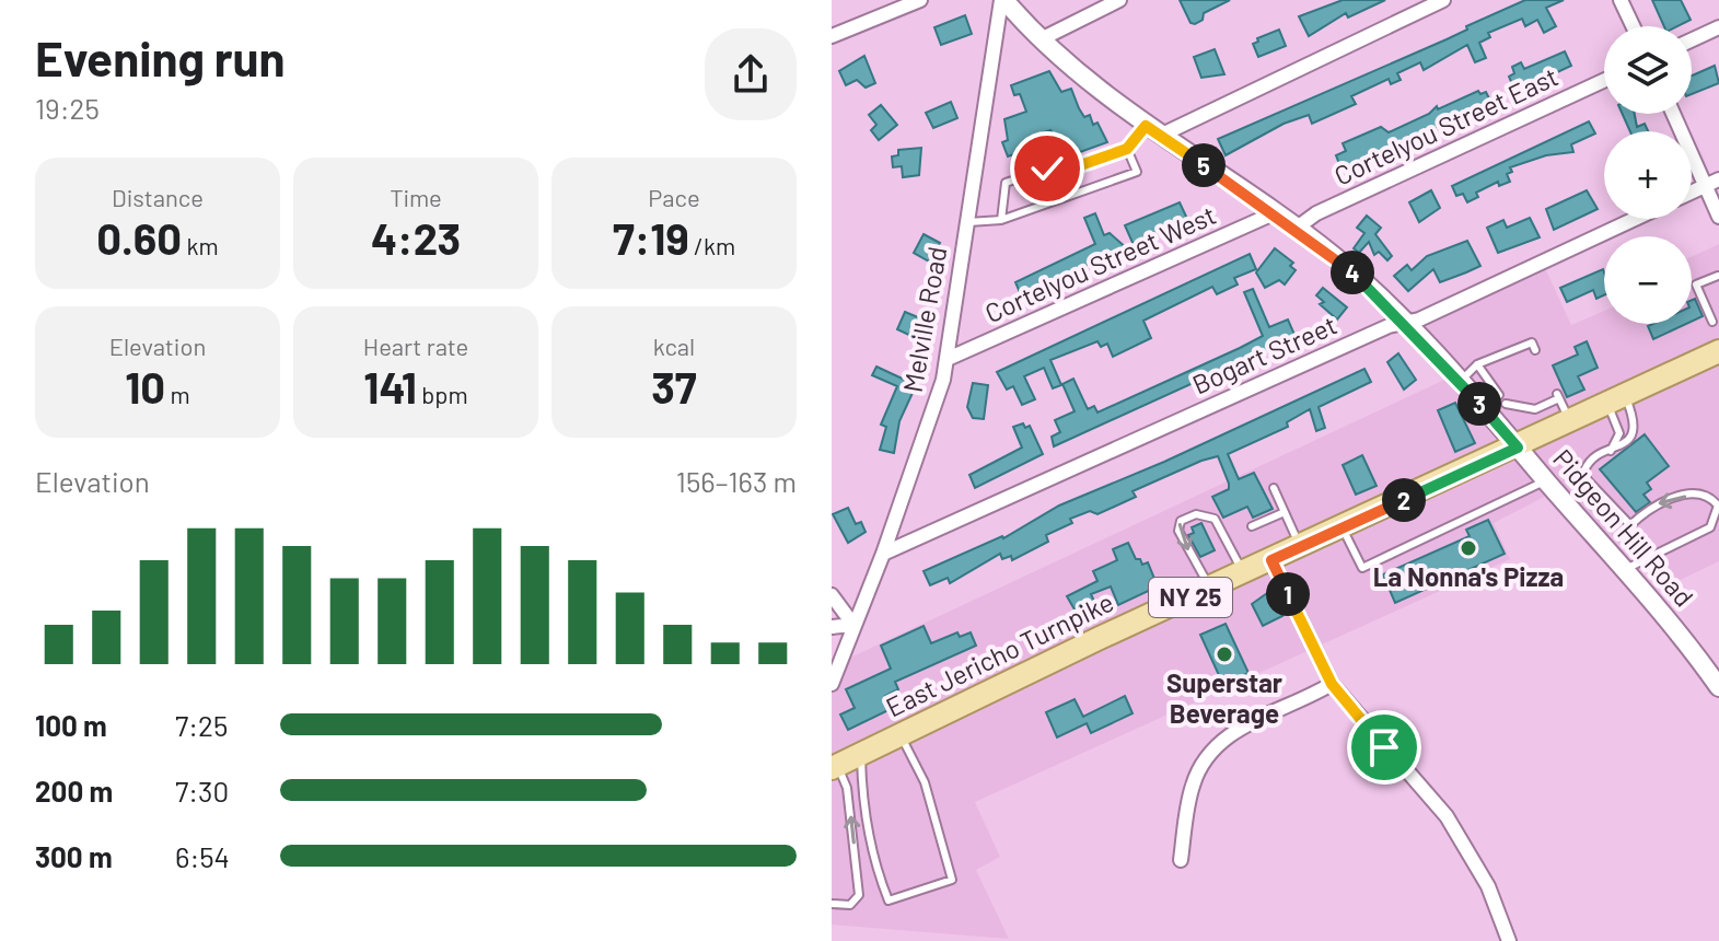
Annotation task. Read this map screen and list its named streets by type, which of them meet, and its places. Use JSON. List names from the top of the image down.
{
  "streets": {
    "main road": ["NY 25", "East Jericho Turnpike"],
    "street": [
      "Cortelyou Street East",
      "Cortelyou Street West",
      "Melville Road",
      "Bogart Street",
      "Pidgeon Hill Road"
    ]
  },
  "crossings": [
    ["Cortelyou Street East", "Pidgeon Hill Road"],
    ["Cortelyou Street West", "Melville Road"],
    ["Cortelyou Street West", "Pidgeon Hill Road"],
    ["Melville Road", "Bogart Street"],
    ["Melville Road", "Pidgeon Hill Road"],
    ["Bogart Street", "Pidgeon Hill Road"],
    ["Pidgeon Hill Road", "East Jericho Turnpike"]
  ],
  "places": ["La Nonna's Pizza", "Superstar Beverage"],
  "page": {
    "heading": ["Evening run", "19:25"],
    "map_buttons": ["+", "−"],
    "pins": [
      "5",
      "4",
      "3",
      "2",
      "1"
    ],
    "stats": [
      ["Distance", "0.60 km"],
      ["Time", "4:23"],
      ["Pace", "7:19 /km"],
      ["Elevation", "10 m"],
      ["Heart rate", "141 bpm"],
      ["kcal", "37"]
    ],
    "chart": ["Elevation", "156–163 m"],
    "list": [
      {
        "name": "100 m",
        "note": "7:25"
      },
      {
        "name": "200 m",
        "note": "7:30"
      },
      {
        "name": "300 m",
        "note": "6:54"
      }
    ]
  }
}
